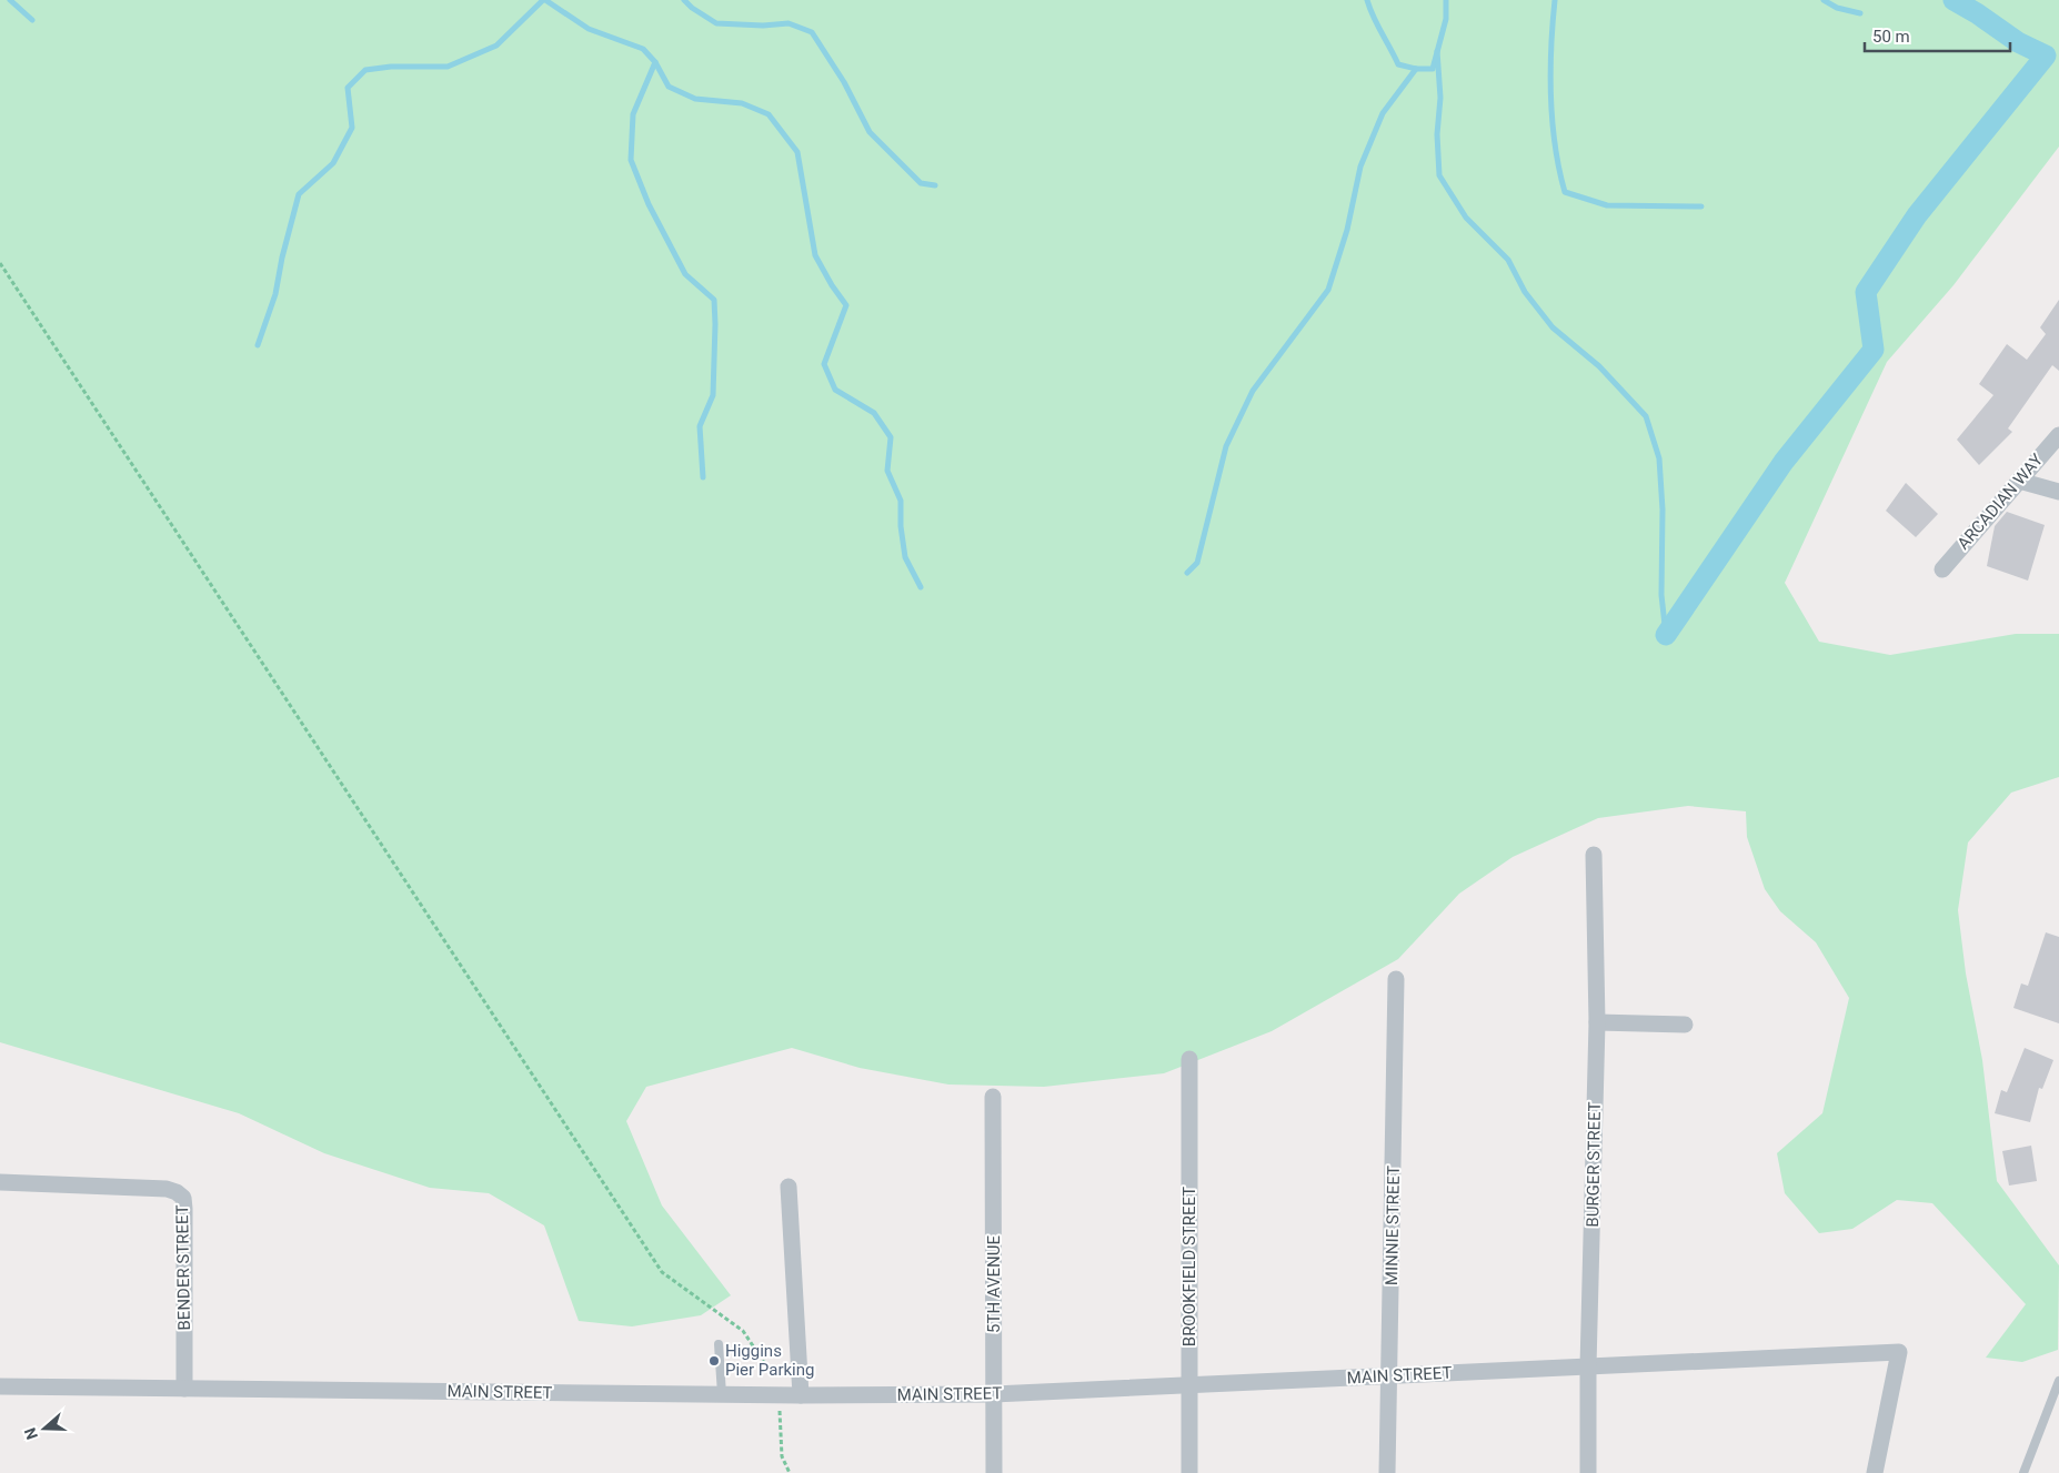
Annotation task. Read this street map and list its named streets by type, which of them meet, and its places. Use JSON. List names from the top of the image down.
{
  "streets": {
    "street": [
      "ARCADIAN WAY",
      "BURGER STREET",
      "MINNIE STREET",
      "BROOKFIELD STREET",
      "BENDER STREET",
      "5TH AVENUE",
      "MAIN STREET"
    ]
  },
  "crossings": [
    ["BURGER STREET", "MAIN STREET"],
    ["MINNIE STREET", "MAIN STREET"],
    ["BROOKFIELD STREET", "MAIN STREET"],
    ["BENDER STREET", "MAIN STREET"],
    ["5TH AVENUE", "MAIN STREET"]
  ],
  "places": ["Higgins Pier Parking"],
  "scale_bar": "50 m",
  "north": "left"
}
